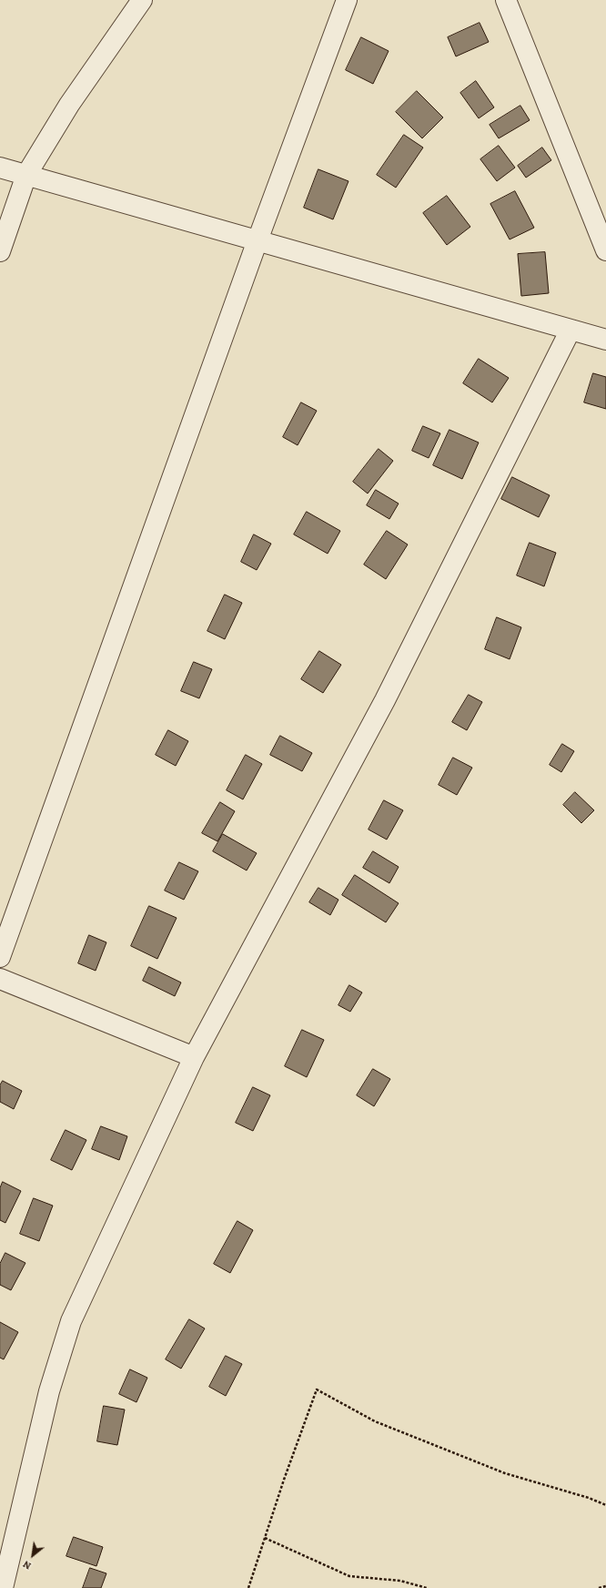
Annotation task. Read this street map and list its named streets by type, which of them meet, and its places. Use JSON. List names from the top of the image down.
{
  "north": "bottom left"
}
